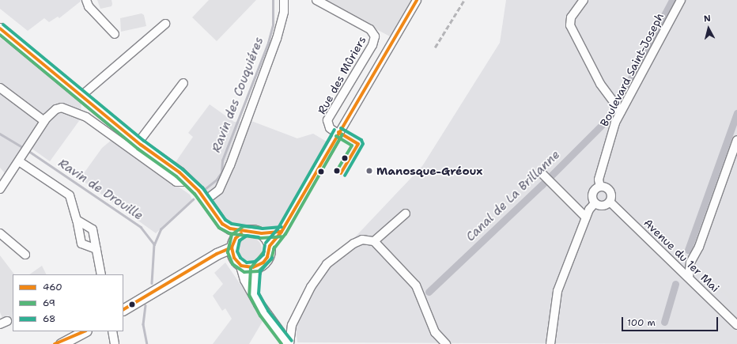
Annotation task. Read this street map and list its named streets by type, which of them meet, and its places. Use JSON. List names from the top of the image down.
{
  "streets": {
    "street": ["Boulevard Saint-Joseph", "Rue des Mûriers", "Avenue du 1er Mai"]
  },
  "crossings": [
    ["Boulevard Saint-Joseph", "Avenue du 1er Mai"]
  ],
  "water": ["Ravin des Couquiéres", "Ravin de Drouille", "Canal de La Brillanne"],
  "places": ["Manosque-Gréoux"],
  "lines": ["transit line 460", "transit line 68", "transit line 69"],
  "legend": ["460", "69", "68"],
  "scale_bar": "100 m",
  "north": "top"
}
